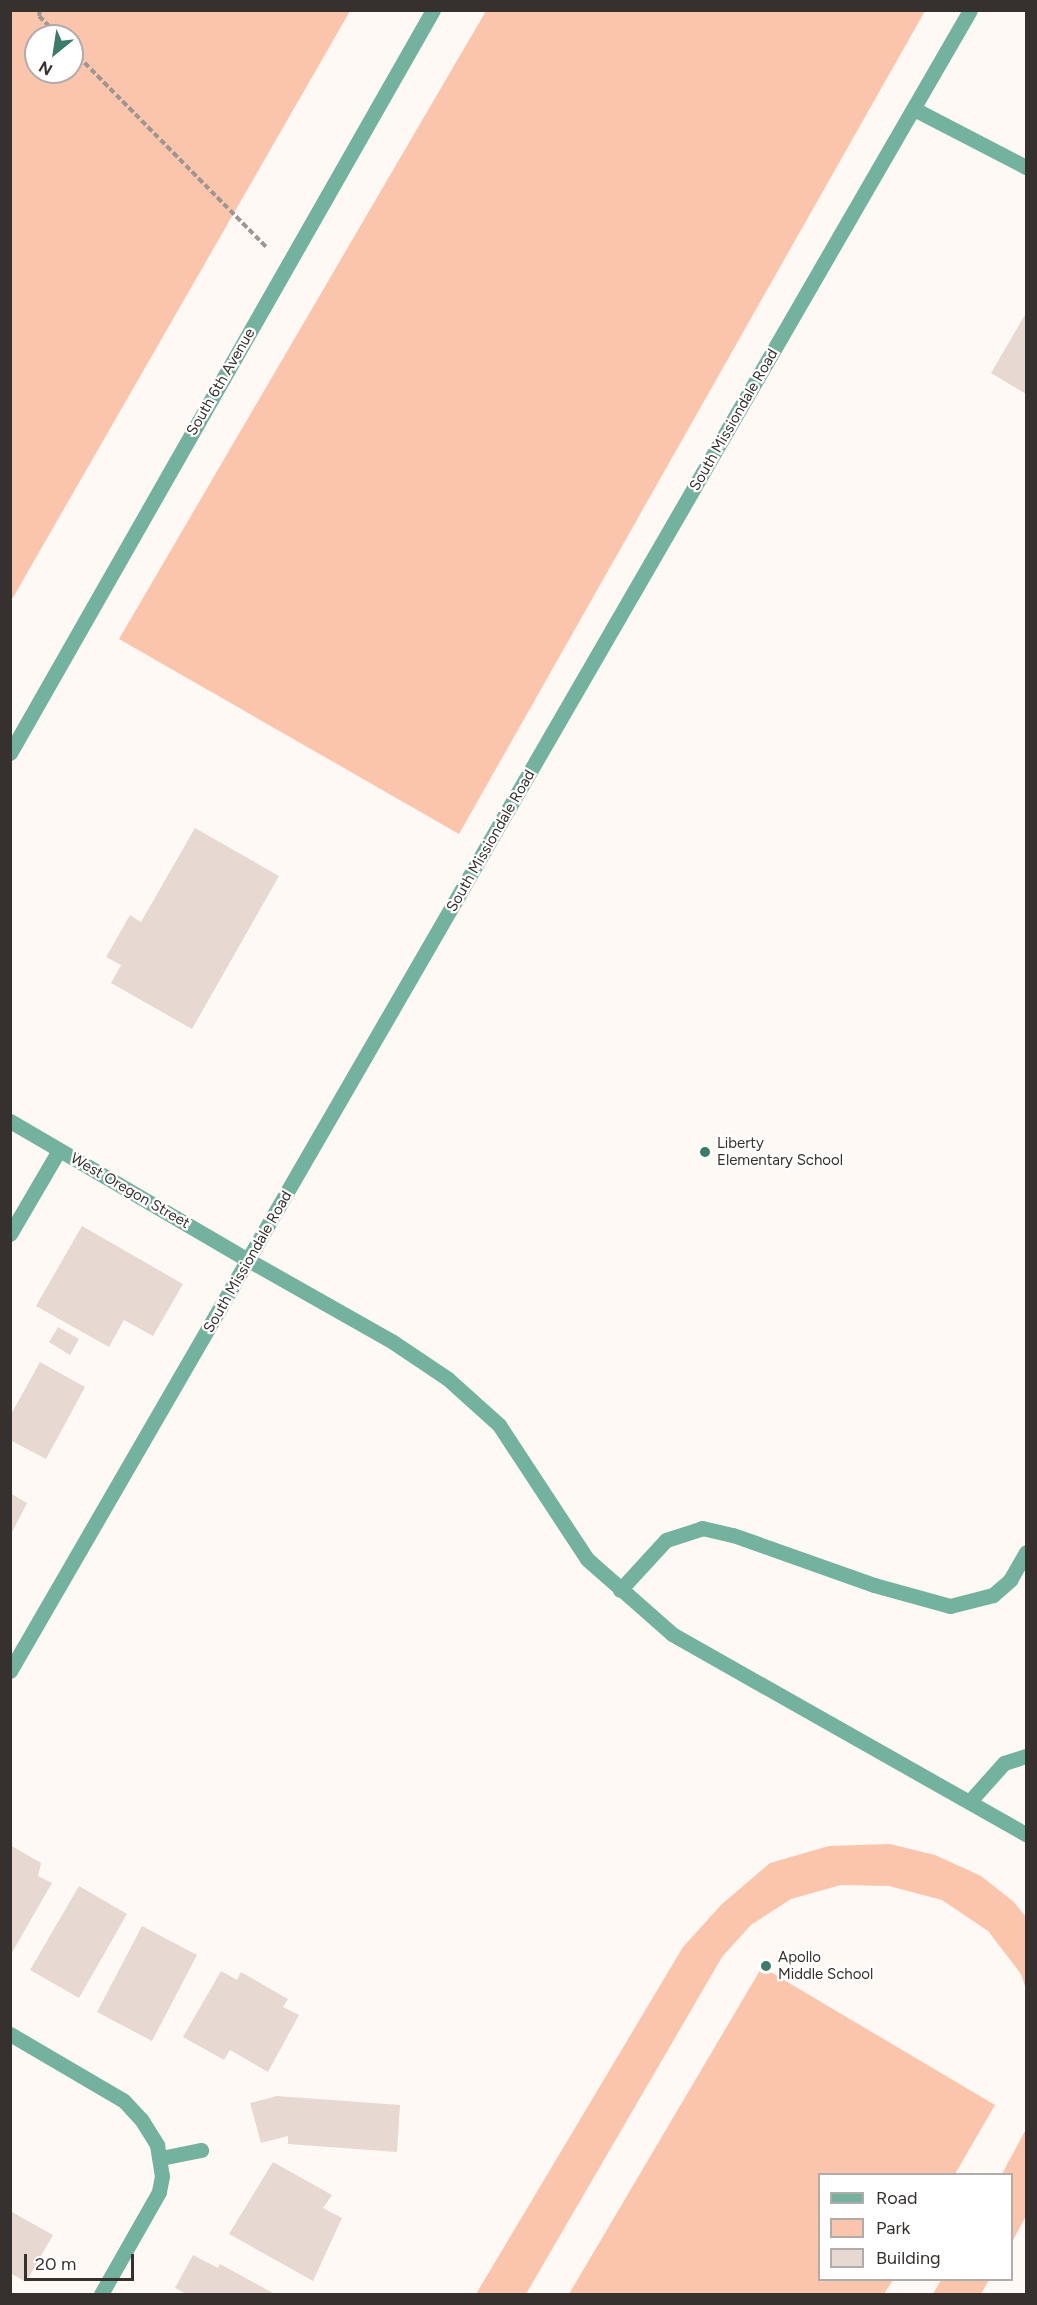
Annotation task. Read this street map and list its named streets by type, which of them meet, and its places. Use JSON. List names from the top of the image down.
{
  "streets": {
    "street": ["South 6th Avenue", "South Missiondale Road", "West Oregon Street"]
  },
  "crossings": [
    ["South Missiondale Road", "West Oregon Street"]
  ],
  "places": ["Liberty Elementary School", "Apollo Middle School"],
  "legend": ["Road", "Park", "Building"],
  "scale_bar": "20 m",
  "north": "bottom left"
}
